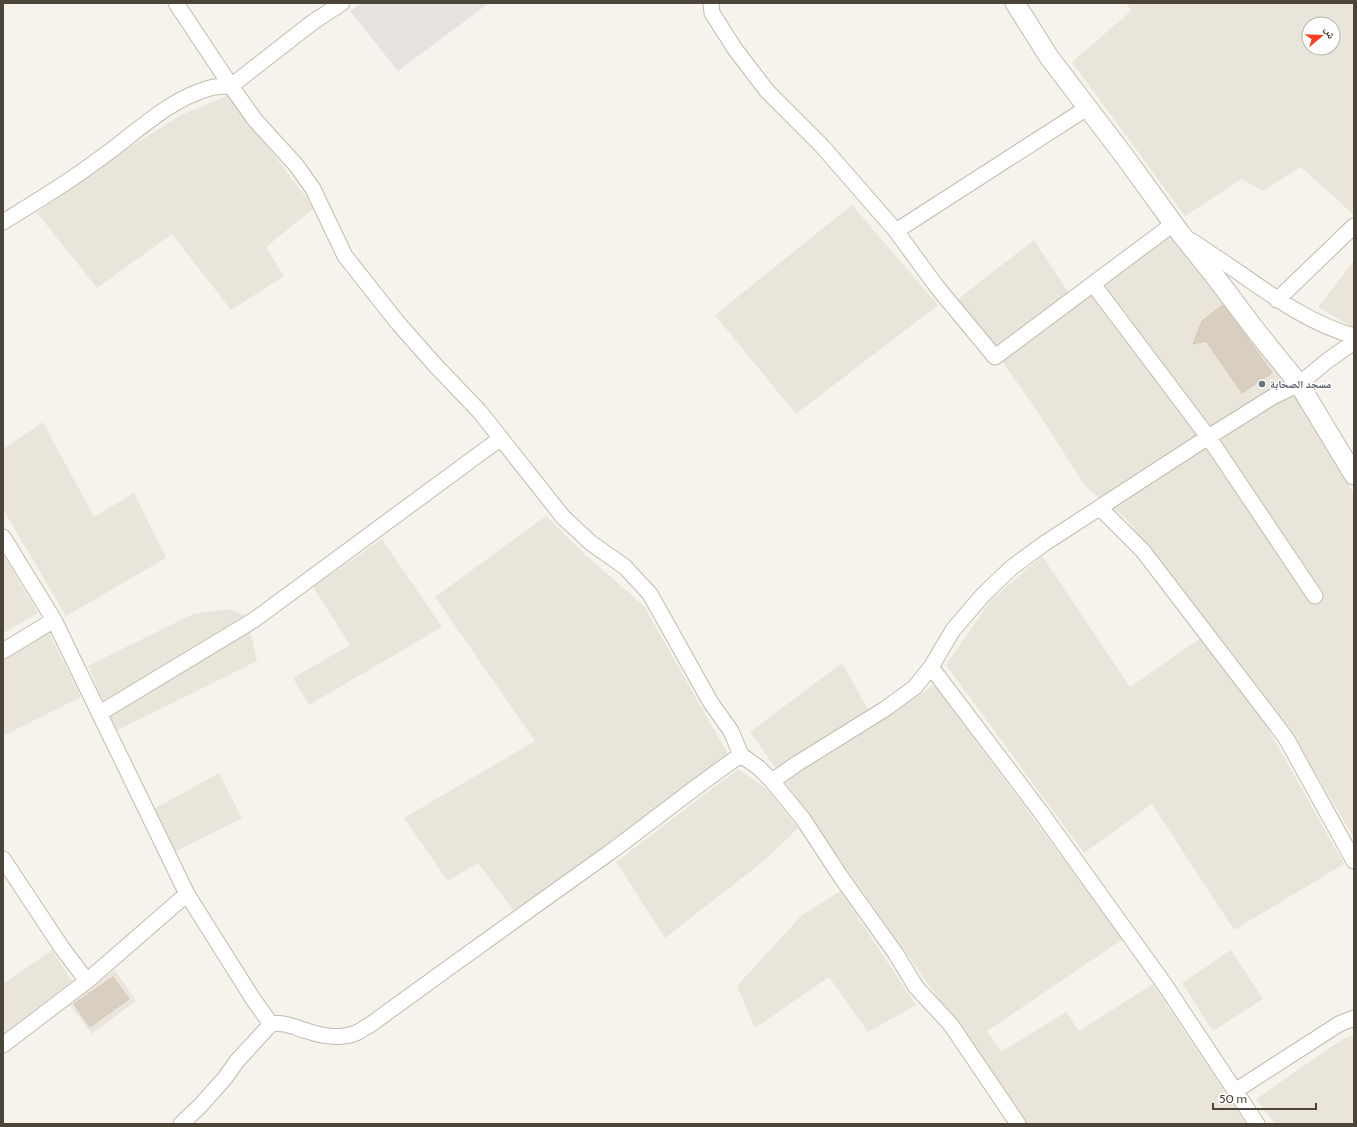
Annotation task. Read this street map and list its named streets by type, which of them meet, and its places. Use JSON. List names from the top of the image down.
{
  "places": ["مسجد الصحابة"],
  "scale_bar": "50 m",
  "north": "right"
}
